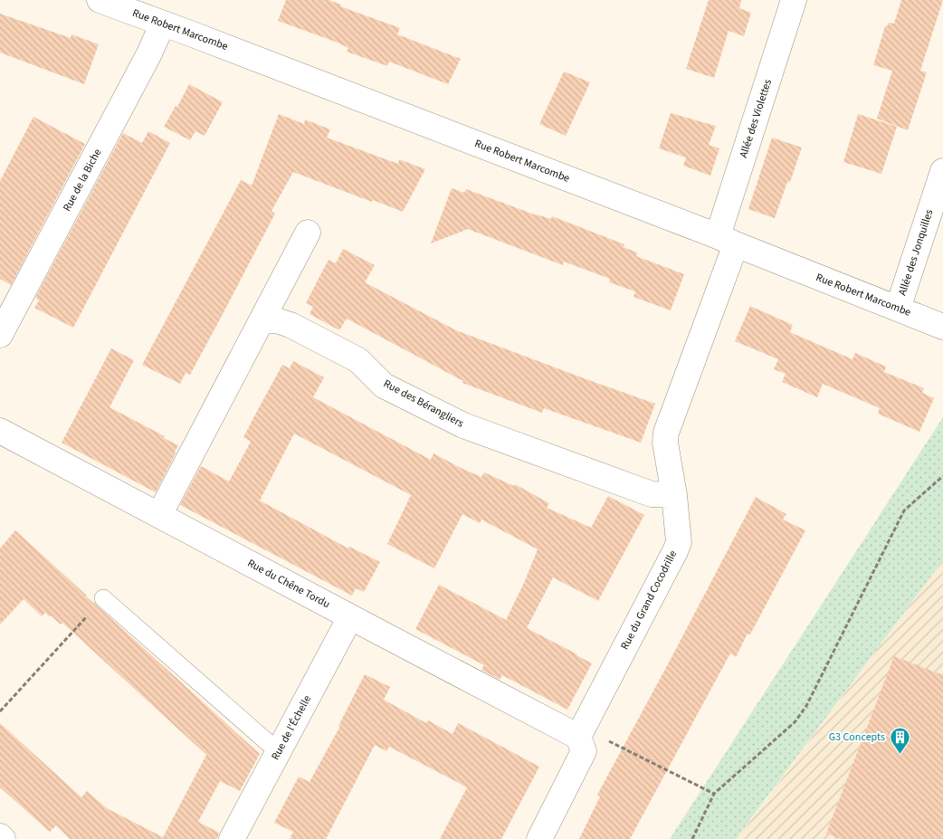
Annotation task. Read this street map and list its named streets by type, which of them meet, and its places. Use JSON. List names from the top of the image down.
{
  "streets": {
    "street": [
      "Rue Robert Marcombe",
      "Allée des Violettes",
      "Rue de la Biche",
      "Allée des Jonquilles",
      "Rue des Bérangliers",
      "Rue du Chêne Tordu",
      "Rue du Grand Cocodrille",
      "Rue de l'Échelle"
    ]
  },
  "crossings": [
    ["Rue Robert Marcombe", "Allée des Violettes"],
    ["Rue Robert Marcombe", "Rue de la Biche"],
    ["Rue Robert Marcombe", "Allée des Jonquilles"],
    ["Rue Robert Marcombe", "Rue du Grand Cocodrille"],
    ["Allée des Violettes", "Rue du Grand Cocodrille"],
    ["Rue des Bérangliers", "Rue du Grand Cocodrille"],
    ["Rue du Chêne Tordu", "Rue du Grand Cocodrille"],
    ["Rue du Chêne Tordu", "Rue de l'Échelle"]
  ],
  "places": {
    "building": ["G3 Concepts"]
  }
}
